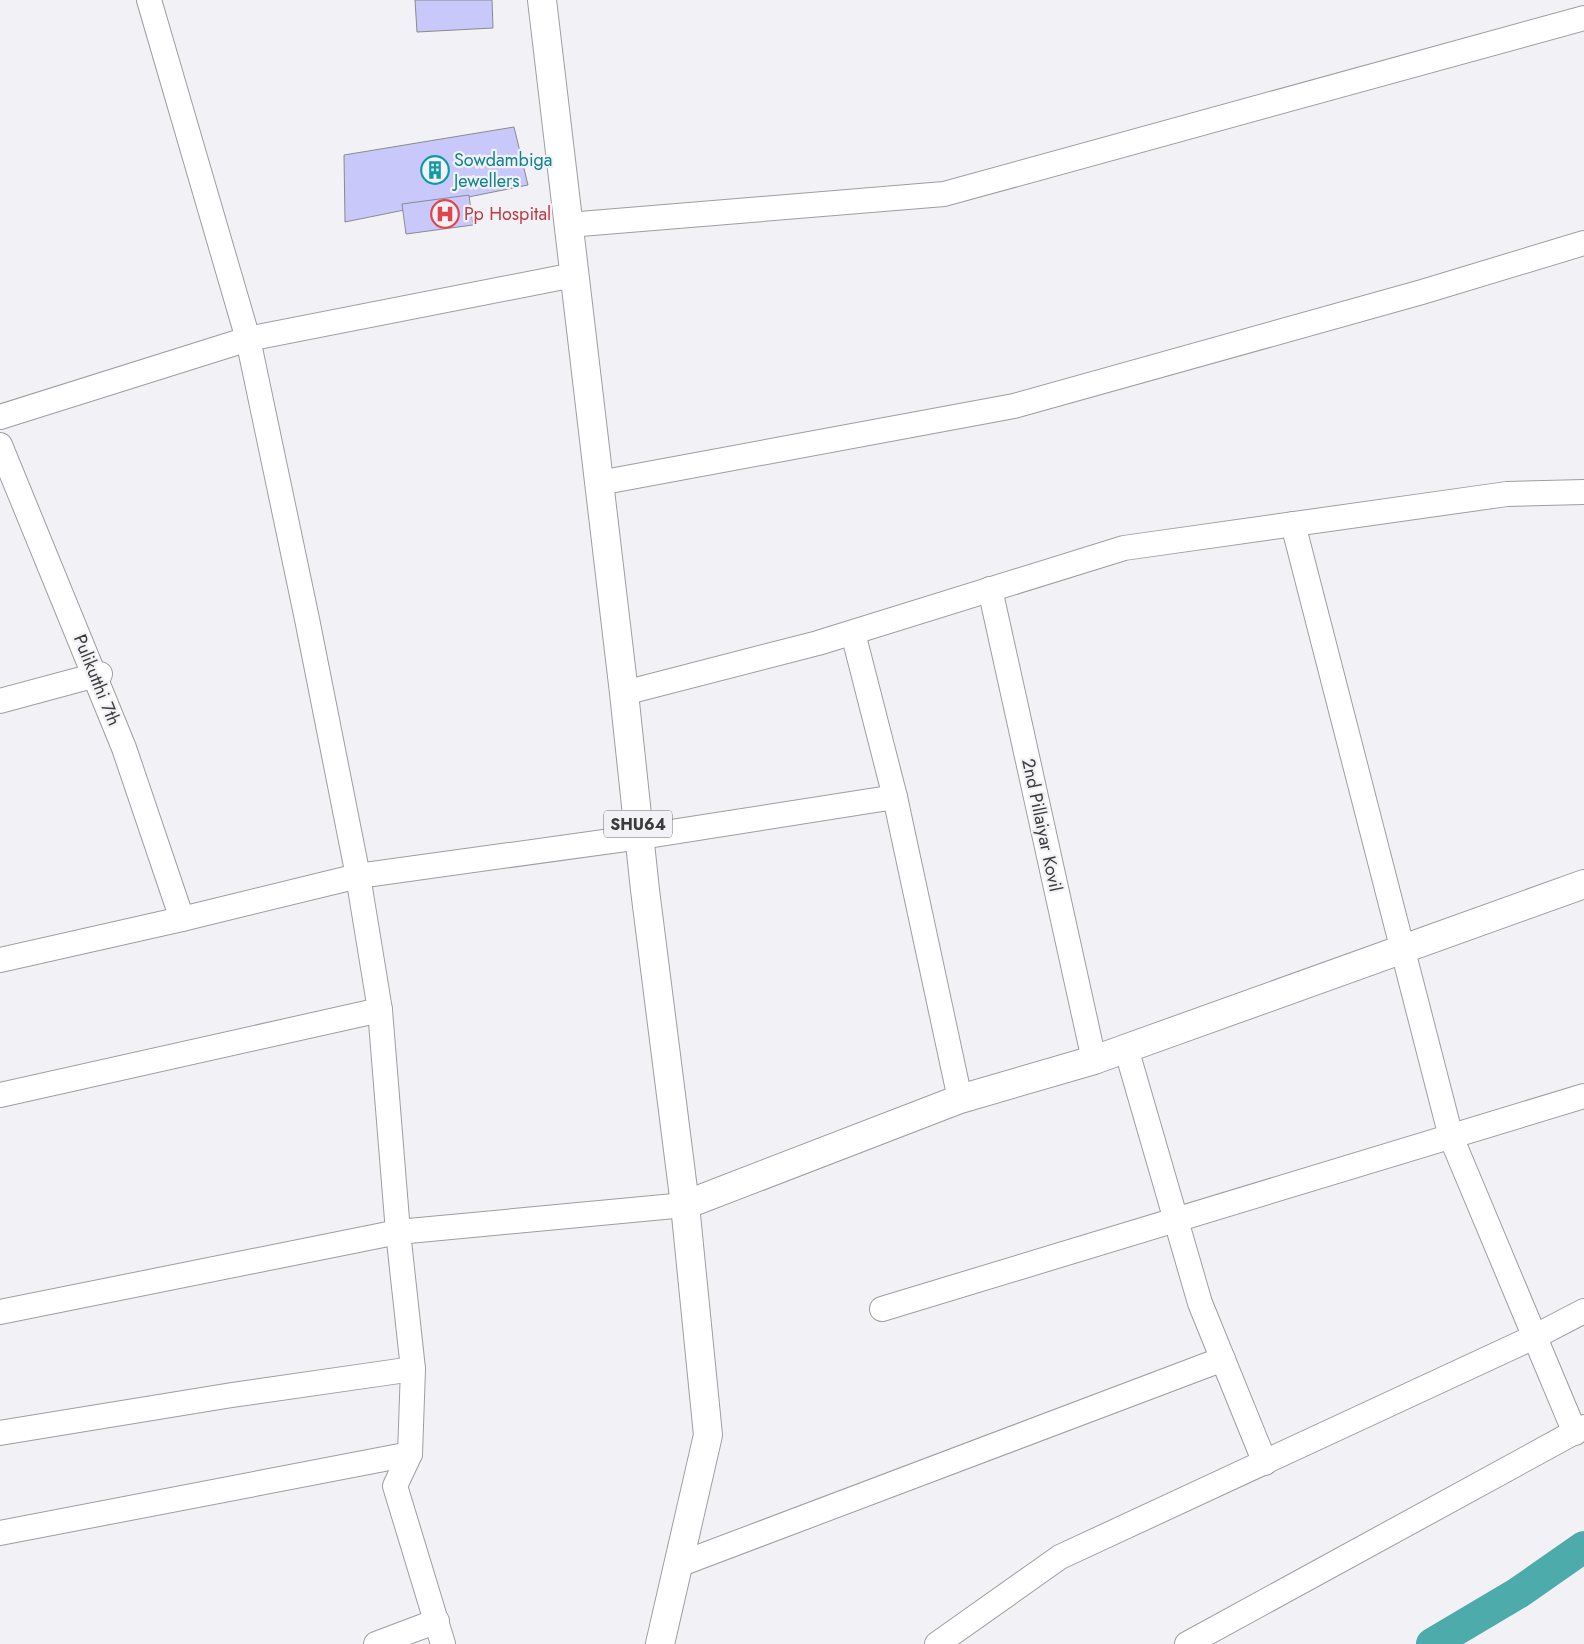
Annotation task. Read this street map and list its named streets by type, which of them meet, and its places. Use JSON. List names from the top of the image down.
{
  "streets": {
    "main road": ["SHU64"],
    "street": ["Pulikutthi 7th", "2nd Pillaiyar Kovil"]
  },
  "places": {
    "building": ["Sowdambiga Jewellers"],
    "hospital": ["Pp Hospital"]
  }
}
